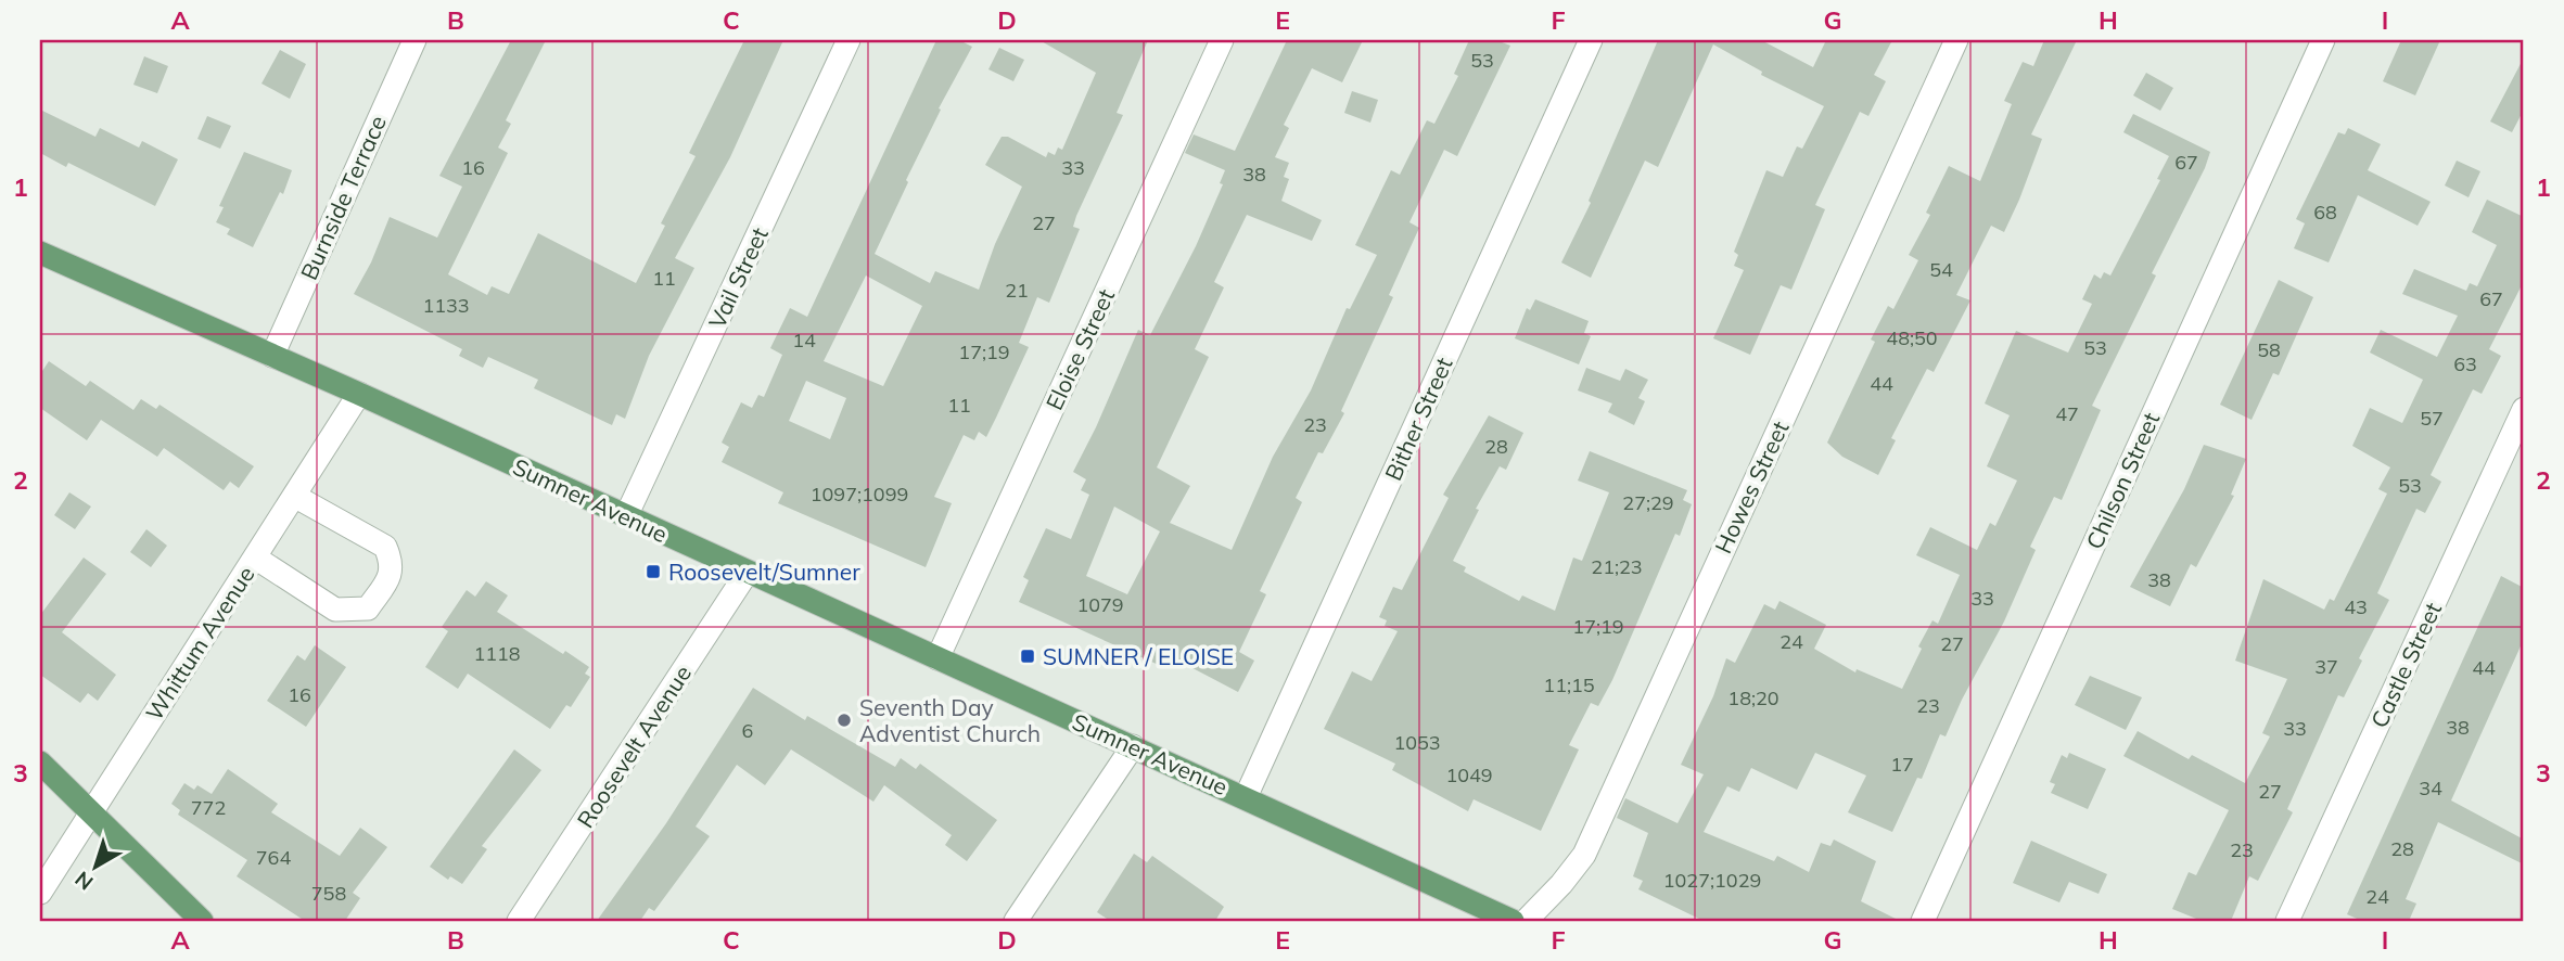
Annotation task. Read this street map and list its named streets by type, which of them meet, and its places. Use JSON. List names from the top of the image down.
{
  "streets": {
    "main road": ["Sumner Avenue"],
    "street": [
      "Burnside Terrace",
      "Vail Street",
      "Eloise Street",
      "Bither Street",
      "Chilson Street",
      "Howes Street",
      "Whittum Avenue",
      "Castle Street",
      "Roosevelt Avenue"
    ]
  },
  "crossings": [
    ["Burnside Terrace", "Sumner Avenue"],
    ["Vail Street", "Sumner Avenue"],
    ["Eloise Street", "Sumner Avenue"],
    ["Bither Street", "Sumner Avenue"],
    ["Sumner Avenue", "Whittum Avenue"],
    ["Sumner Avenue", "Roosevelt Avenue"]
  ],
  "places": {
    "transit": ["Roosevelt/Sumner", "SUMNER / ELOISE"],
    "other": ["Seventh Day Adventist Church"]
  },
  "house_numbers": [
    "53",
    "67",
    "16",
    "33",
    "38",
    "68",
    "27",
    "54",
    "11",
    "21",
    "67",
    "1133",
    "48;50",
    "14",
    "53",
    "58",
    "17;19",
    "63",
    "44",
    "11",
    "47",
    "57",
    "23",
    "28",
    "53",
    "1097;1099",
    "27;29",
    "21;23",
    "38",
    "33",
    "1079",
    "43",
    "17;19",
    "24",
    "27",
    "1118",
    "37",
    "44",
    "11;15",
    "16",
    "18;20",
    "23",
    "38",
    "33",
    "6",
    "1053",
    "17",
    "1049",
    "34",
    "27",
    "772",
    "28",
    "23",
    "764",
    "1027;1029",
    "758",
    "24"
  ],
  "north": "bottom left",
  "grid": {
    "columns": [
      "A",
      "B",
      "C",
      "D",
      "E",
      "F",
      "G",
      "H",
      "I"
    ],
    "rows": ["1", "2", "3"]
  }
}
